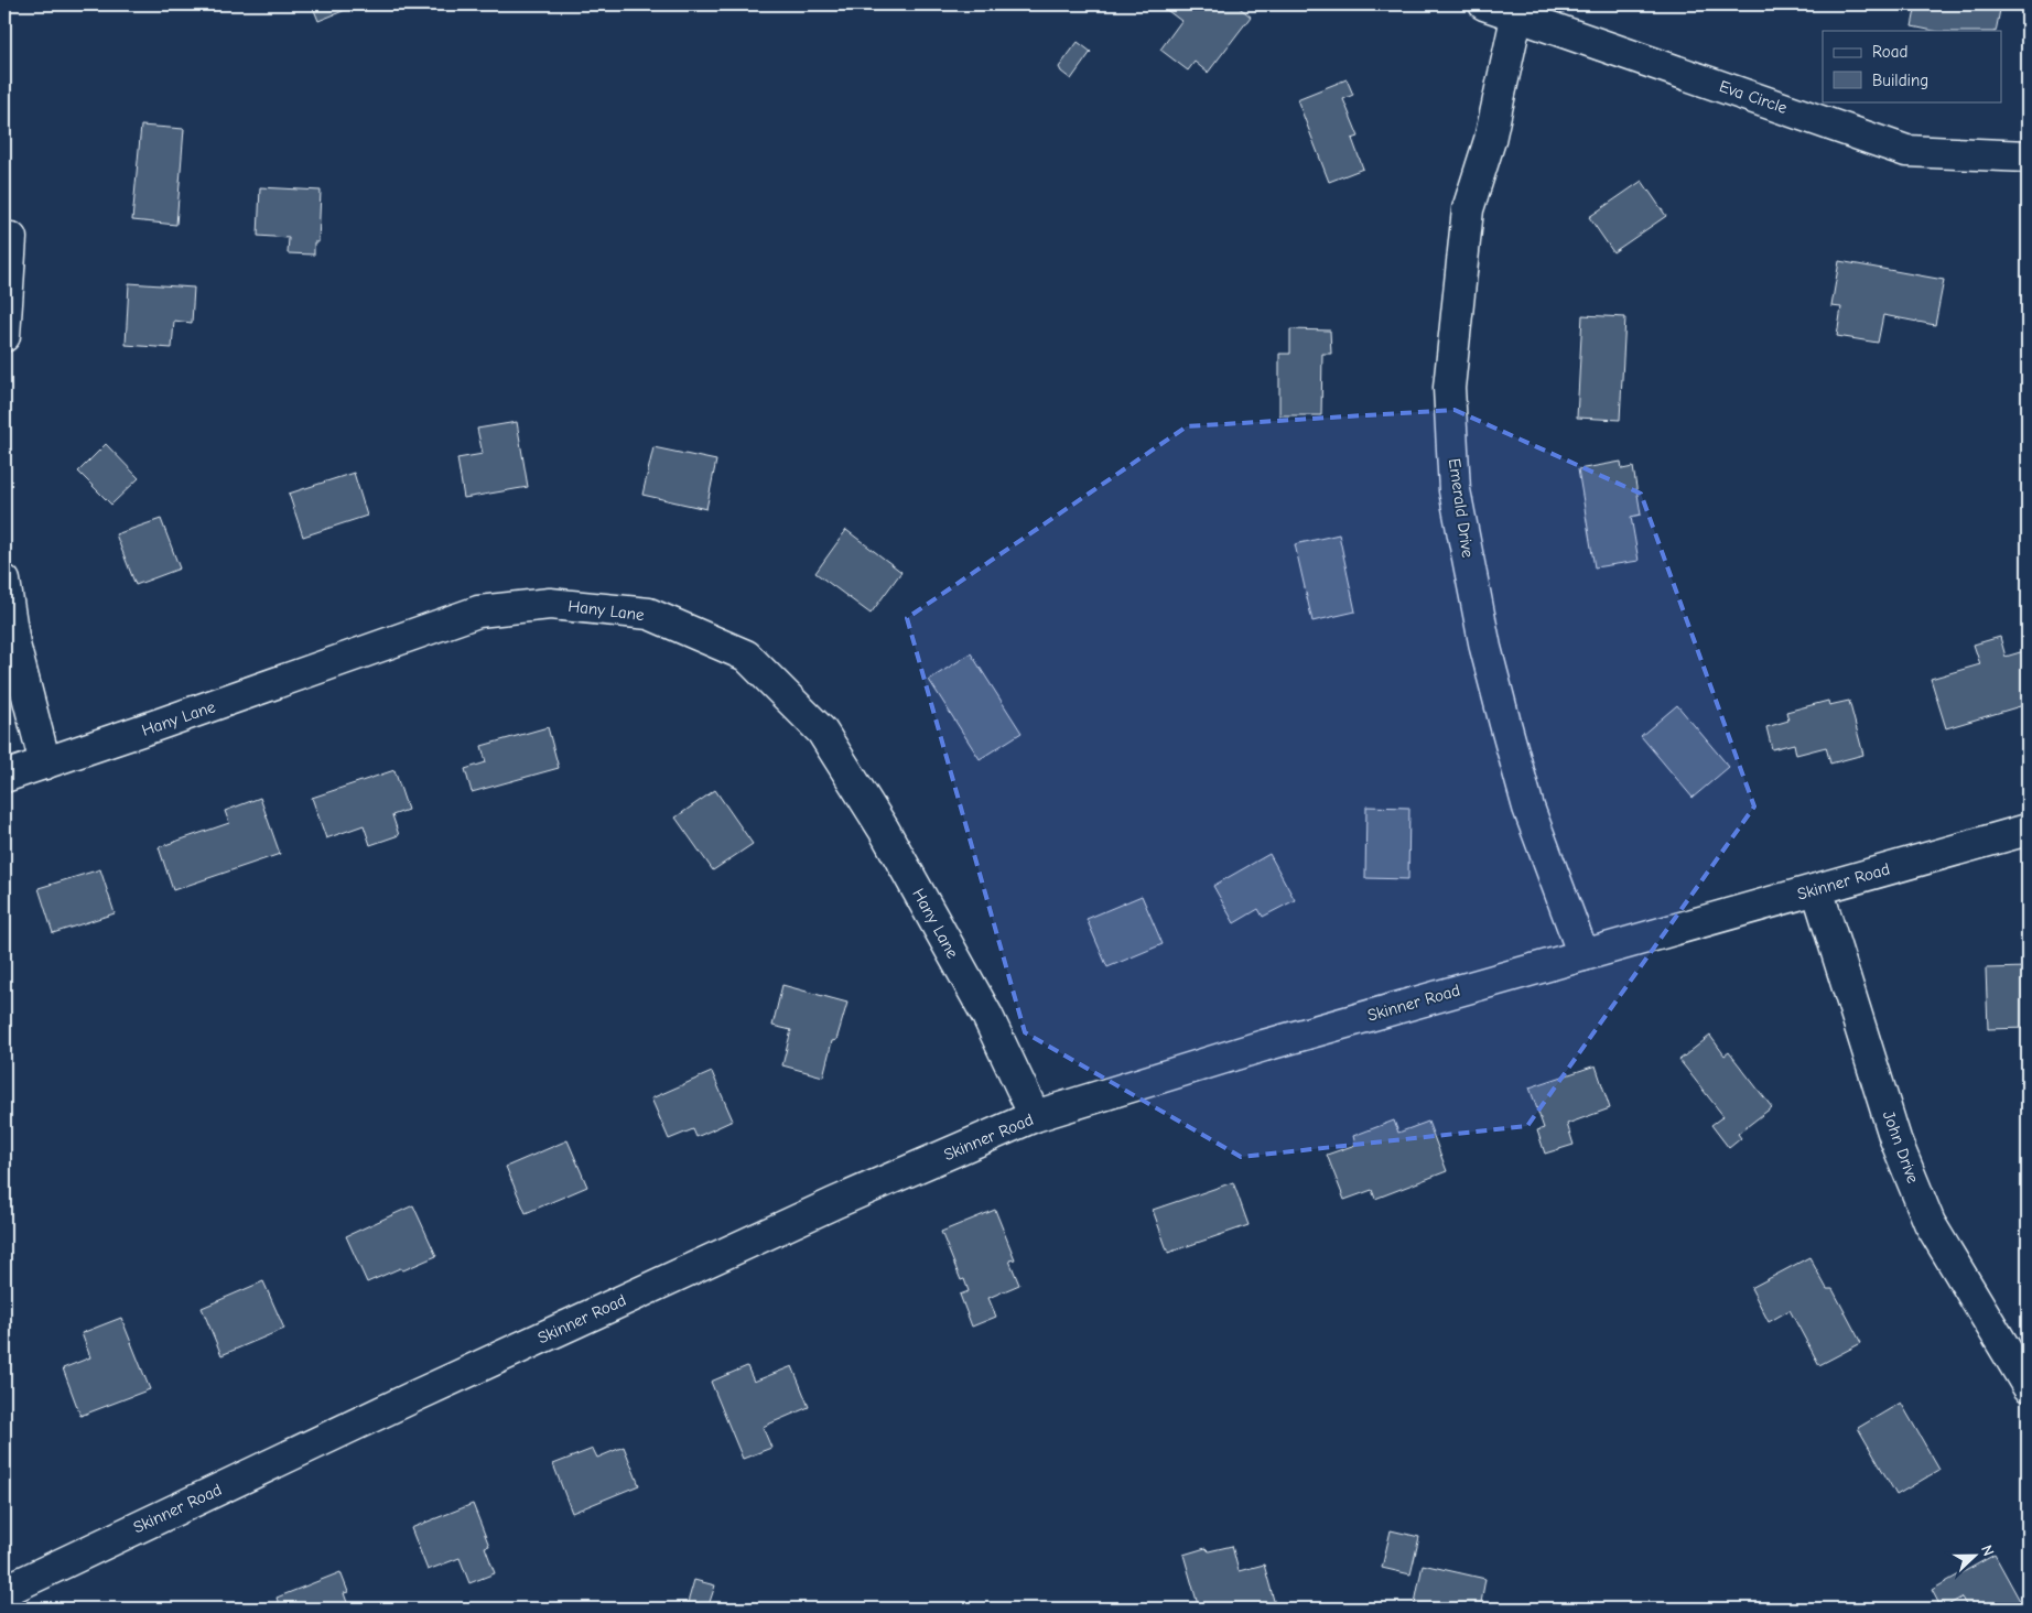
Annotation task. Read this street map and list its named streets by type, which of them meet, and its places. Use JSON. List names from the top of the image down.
{
  "streets": {
    "street": [
      "Eva Circle",
      "Emerald Drive",
      "Hany Lane",
      "Skinner Road",
      "John Drive"
    ]
  },
  "crossings": [
    ["Eva Circle", "Emerald Drive"],
    ["Emerald Drive", "Skinner Road"],
    ["Hany Lane", "Skinner Road"],
    ["Skinner Road", "John Drive"]
  ],
  "legend": ["Road", "Building"],
  "north": "right"
}
